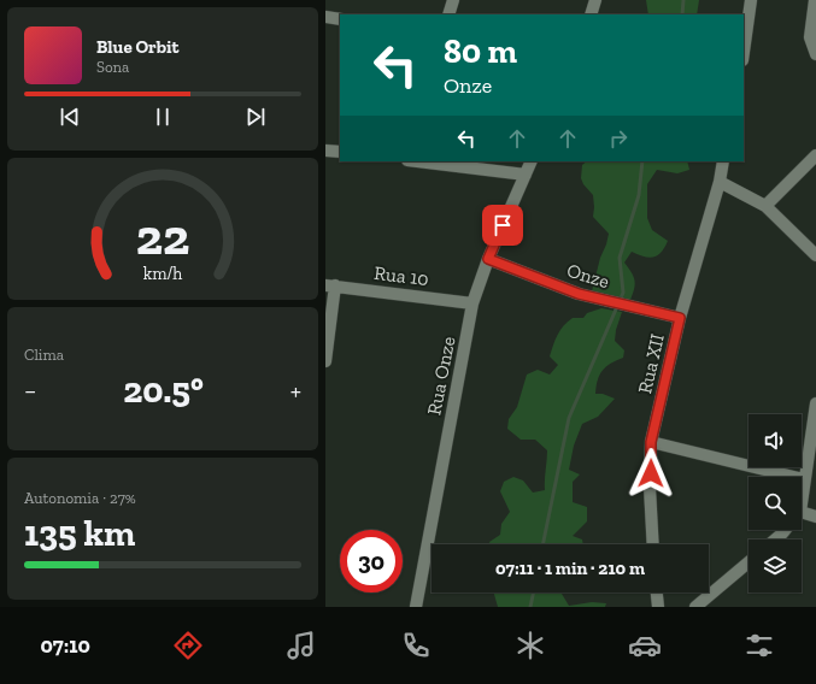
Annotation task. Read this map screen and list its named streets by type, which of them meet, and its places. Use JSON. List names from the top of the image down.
{
  "streets": {
    "street": [
      "Rua 10",
      "Onze",
      "Rua XII",
      "Rua Onze"
    ]
  },
  "crossings": [
    ["Rua 10", "Rua Onze"],
    ["Onze", "Rua XII"],
    ["Onze", "Rua Onze"]
  ],
  "page": {
    "turn": ["80 m", "Onze"],
    "song": ["Blue Orbit", "Sona"],
    "tile": [
      "Clima",
      ["Autonomia · 27%", "135 km"]
    ],
    "heat": ["−", "20.5°", "+"],
    "limit": "30",
    "trip": "07:11 · 1 min · 210 m",
    "tabs": "07:10",
    "gauge": ["22", "km/h"]
  }
}
